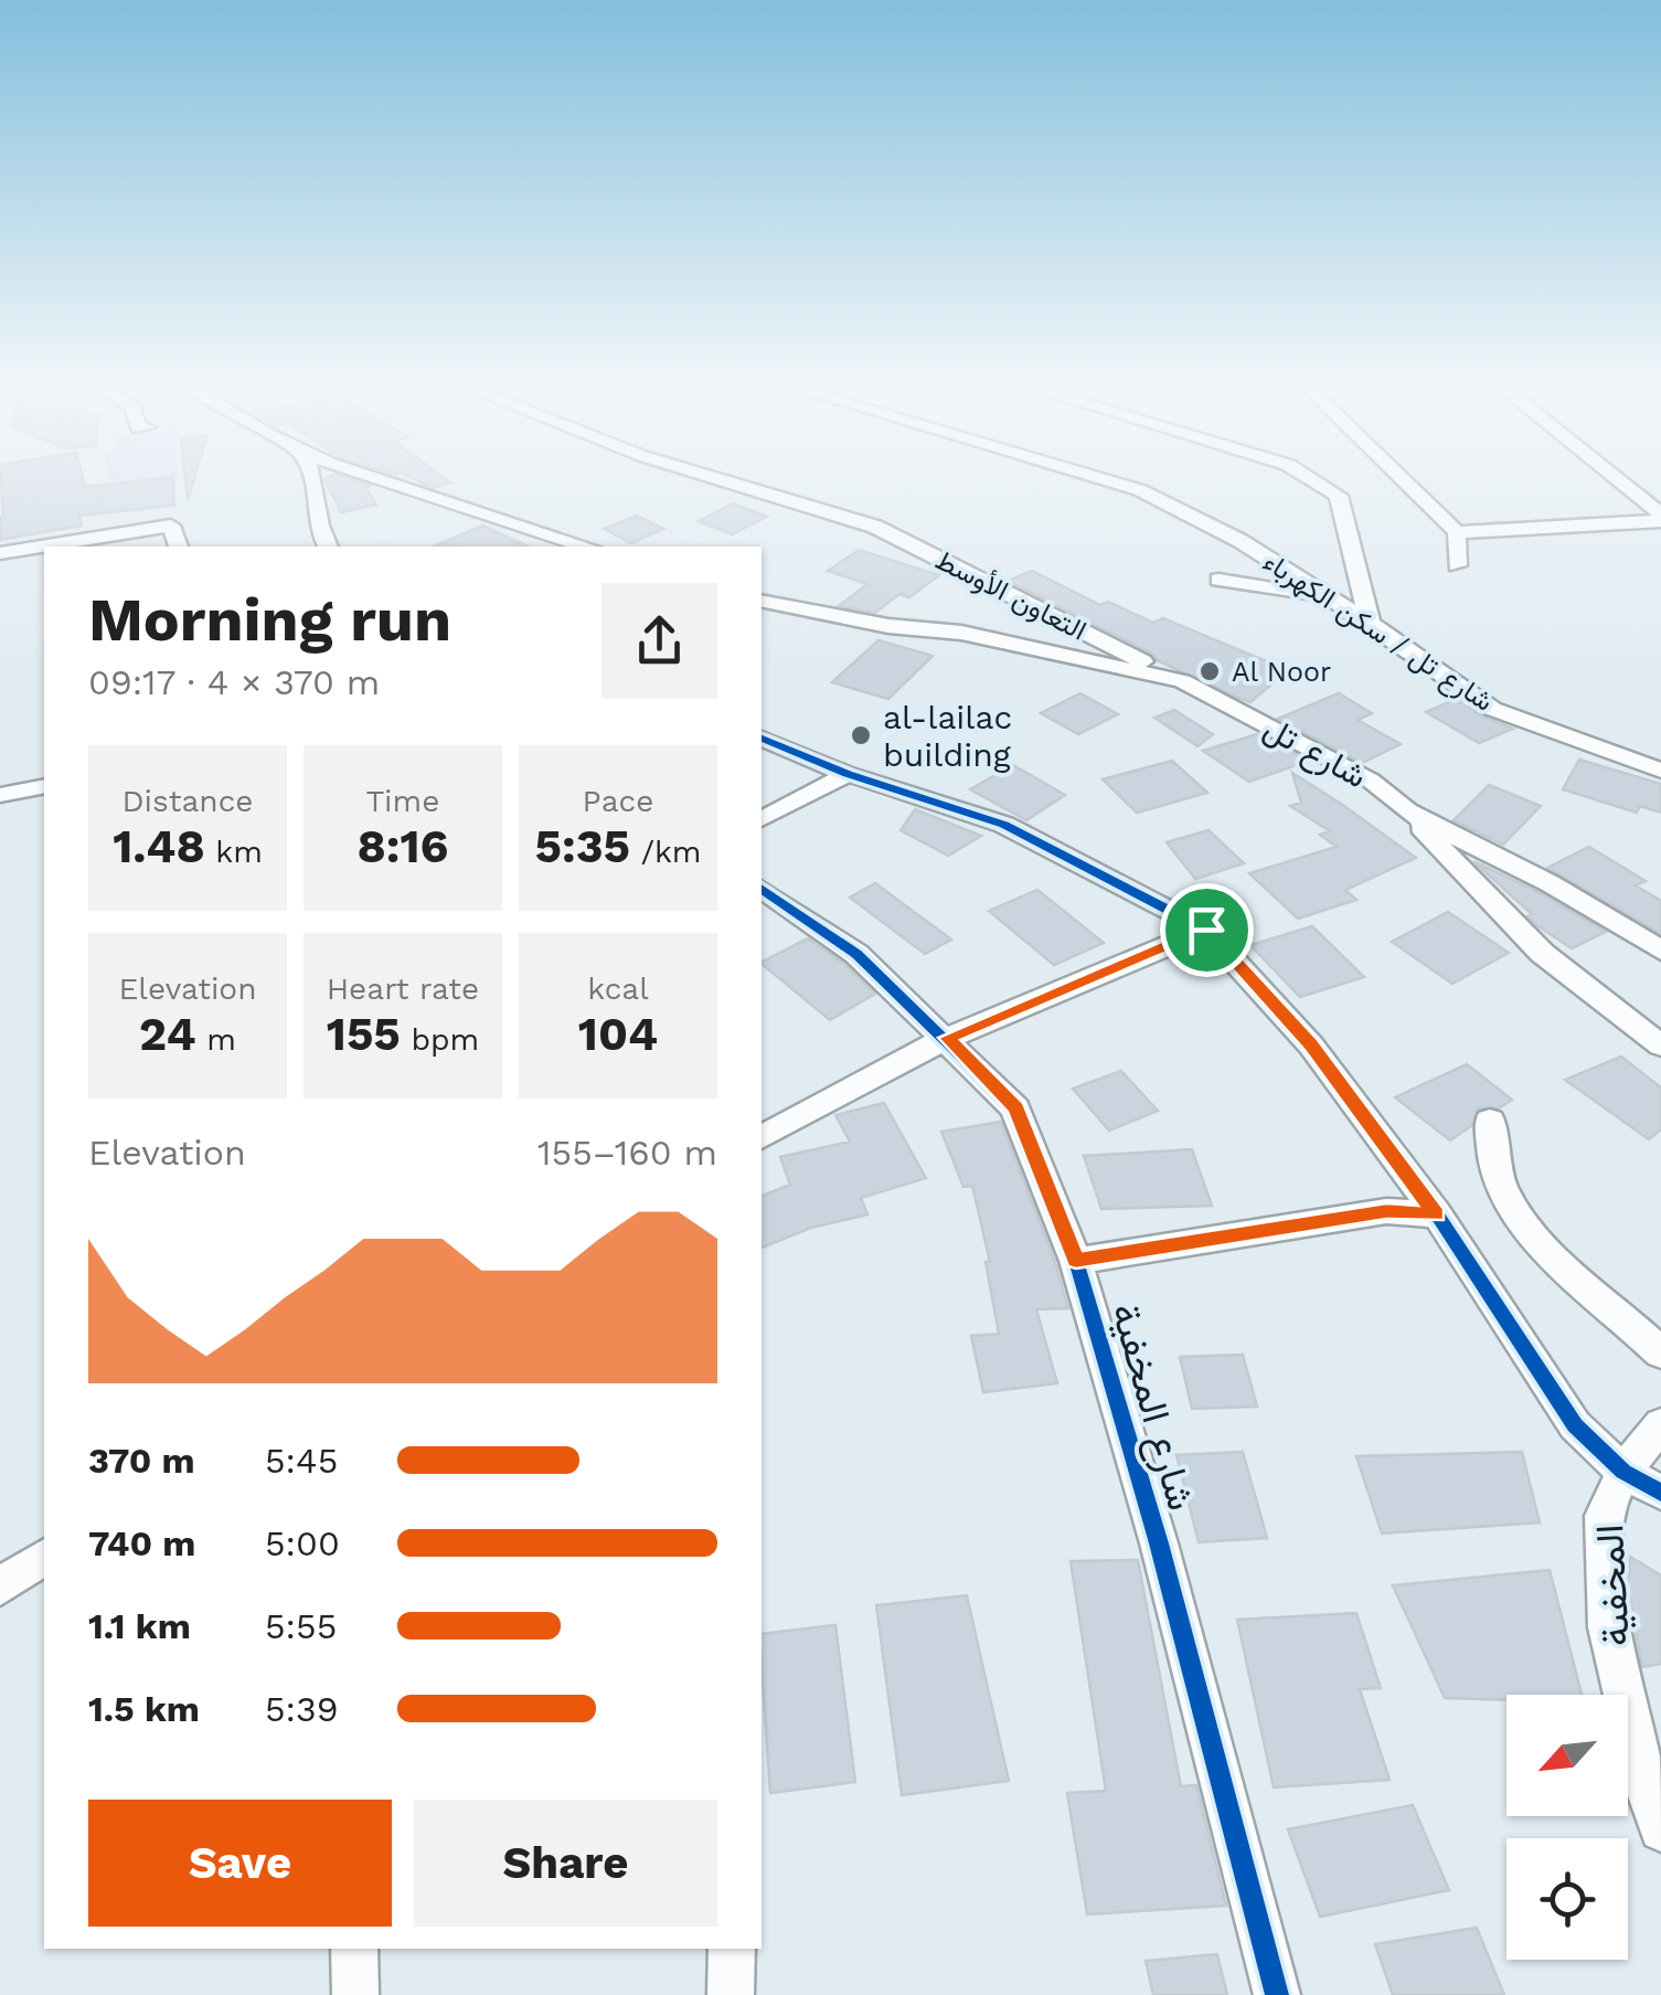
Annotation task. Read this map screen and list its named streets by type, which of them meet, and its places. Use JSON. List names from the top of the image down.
{
  "streets": {
    "street": [
      "التعاون الأوسط",
      "شارع تل / سكن الكهرباء",
      "شارع تل",
      "شارع المخفية",
      "المخفية"
    ]
  },
  "crossings": [
    ["التعاون الأوسط", "شارع تل"]
  ],
  "places": ["Al Noor", "al-lailac building"],
  "north": "bottom left",
  "page": {
    "heading": ["Morning run", "09:17 · 4 × 370 m"],
    "stats": [
      ["Distance", "1.48 km"],
      ["Time", "8:16"],
      ["Pace", "5:35 /km"],
      ["Elevation", "24 m"],
      ["Heart rate", "155 bpm"],
      ["kcal", "104"]
    ],
    "chart": ["Elevation", "155–160 m"],
    "list": [
      {
        "name": "370 m",
        "note": "5:45"
      },
      {
        "name": "740 m",
        "note": "5:00"
      },
      {
        "name": "1.1 km",
        "note": "5:55"
      },
      {
        "name": "1.5 km",
        "note": "5:39"
      }
    ],
    "buttons": ["Save", "Share"]
  }
}
